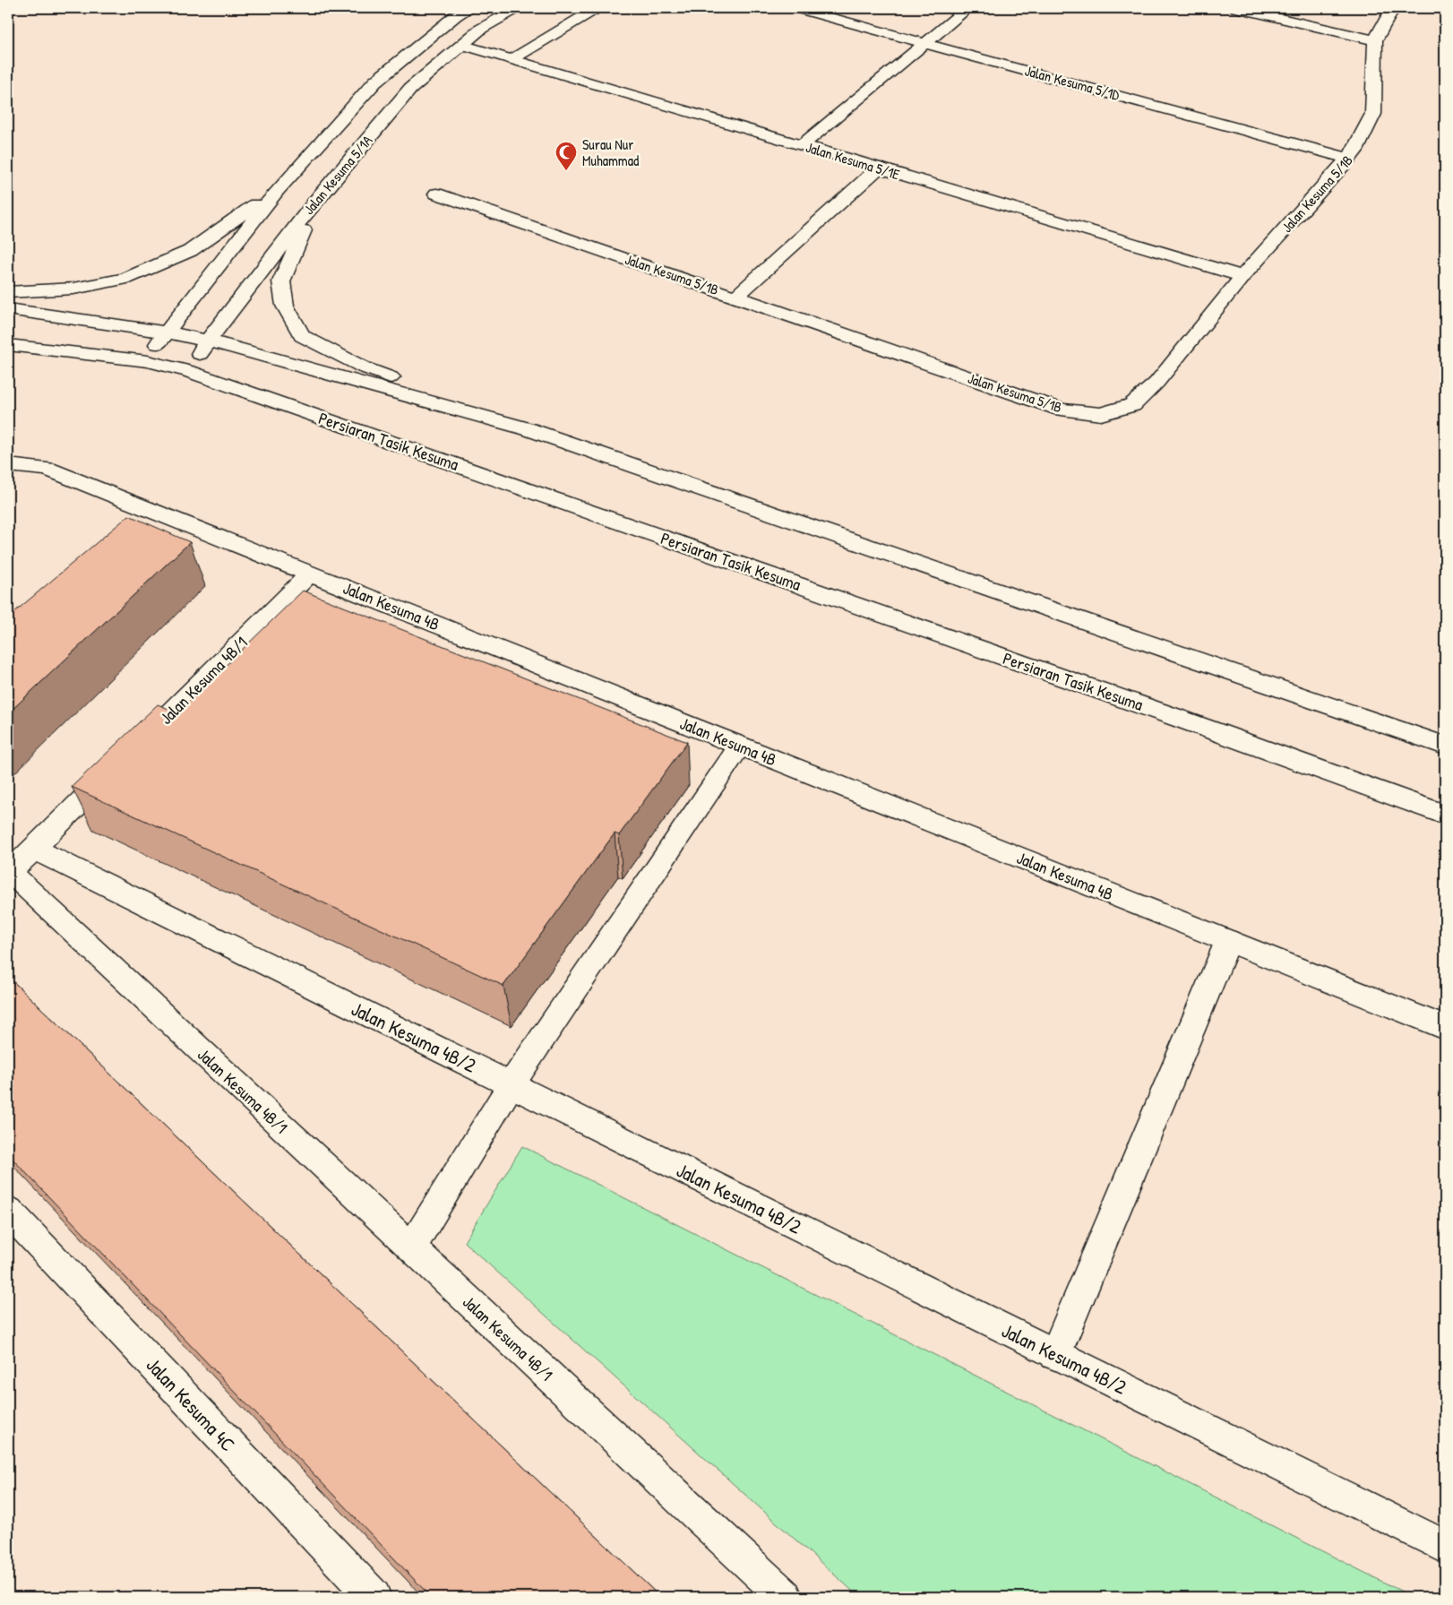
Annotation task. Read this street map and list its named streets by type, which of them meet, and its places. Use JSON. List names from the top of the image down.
{
  "streets": {
    "street": [
      "Jalan Kesuma 5/1D",
      "Jalan Kesuma 5/1E",
      "Jalan Kesuma 5/1A",
      "Jalan Kesuma 5/1B",
      "Persiaran Tasik Kesuma",
      "Jalan Kesuma 4B",
      "Jalan Kesuma 4B/1",
      "Jalan Kesuma 4B/2",
      "Jalan Kesuma 4C"
    ]
  },
  "crossings": [
    ["Jalan Kesuma 5/1D", "Jalan Kesuma 5/1B"],
    ["Jalan Kesuma 5/1E", "Jalan Kesuma 5/1A"],
    ["Jalan Kesuma 5/1E", "Jalan Kesuma 5/1B"],
    ["Jalan Kesuma 5/1A", "Persiaran Tasik Kesuma"],
    ["Jalan Kesuma 4B", "Jalan Kesuma 4B/1"],
    ["Jalan Kesuma 4B/1", "Jalan Kesuma 4B/2"]
  ],
  "places": {
    "mosque": ["Surau Nur Muhammad"]
  }
}
